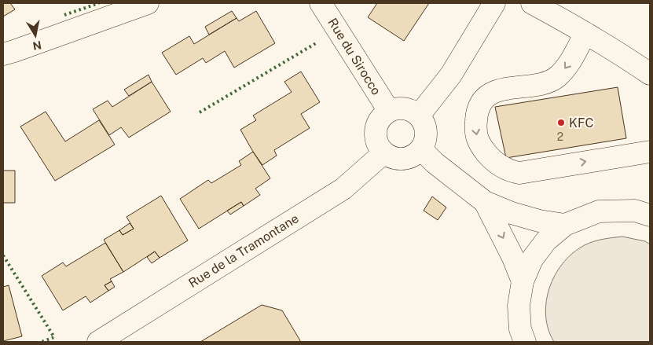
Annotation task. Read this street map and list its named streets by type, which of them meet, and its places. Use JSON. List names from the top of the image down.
{
  "streets": {
    "street": ["Rue du Sirocco", "Rue de la Tramontane"]
  },
  "crossings": [
    ["Rue du Sirocco", "Rue de la Tramontane"]
  ],
  "places": ["KFC"],
  "house_numbers": ["2"],
  "north": "bottom"
}
